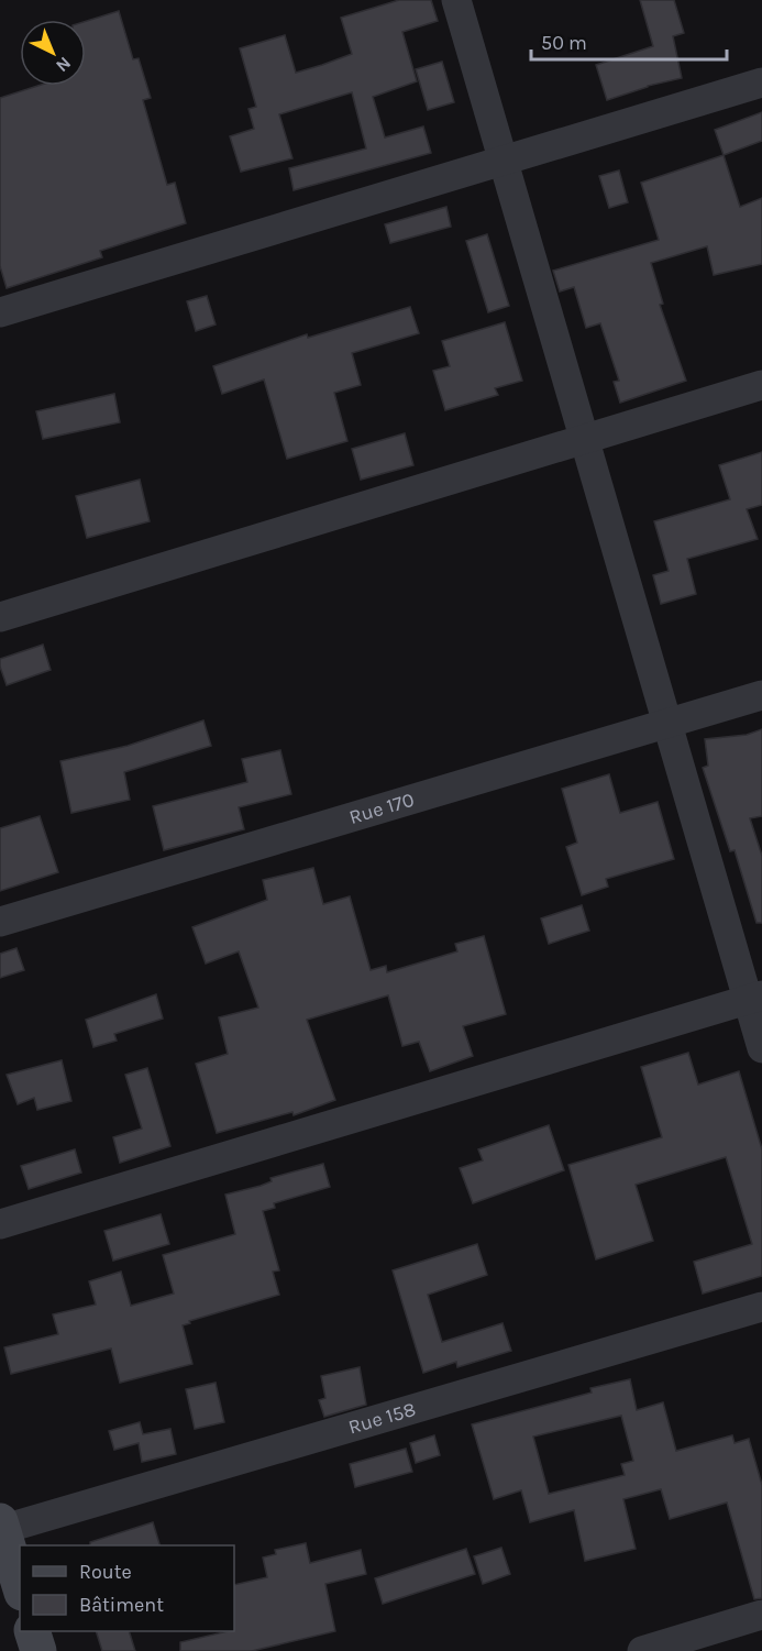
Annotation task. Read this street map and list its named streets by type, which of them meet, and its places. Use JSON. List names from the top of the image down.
{
  "streets": {
    "street": ["Rue 170", "Rue 158"]
  },
  "legend": ["Route", "Bâtiment"],
  "scale_bar": "50 m",
  "north": "bottom right"
}
